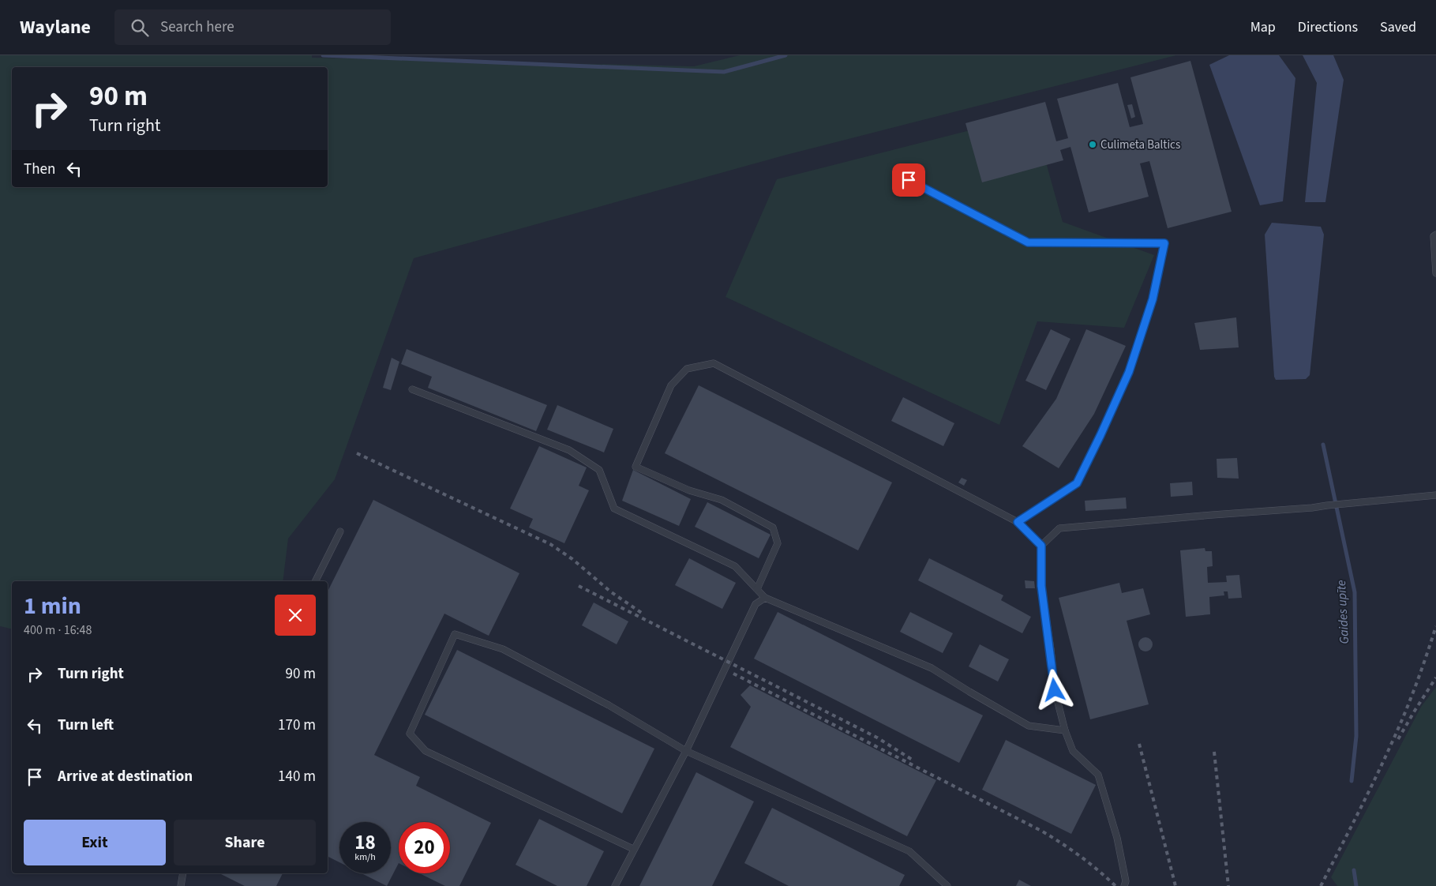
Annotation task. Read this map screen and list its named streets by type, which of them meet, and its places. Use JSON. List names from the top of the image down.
{
  "water": ["Gaides upīte"],
  "places": ["Culimeta Baltics"],
  "page": {
    "header": "Waylane",
    "search": "Search here",
    "nav": ["Map", "Directions", "Saved"],
    "turn": ["90 m", "Turn right"],
    "then": "Then",
    "heading": ["1 min", "400 m · 16:48"],
    "list": [
      {
        "name": "Turn right",
        "value": "90 m"
      },
      {
        "name": "Turn left",
        "value": "170 m"
      },
      {
        "name": "Arrive at destination",
        "value": "140 m"
      }
    ],
    "buttons": ["Exit", "Share"],
    "speed": "18 km/h",
    "limit": "20"
  }
}
